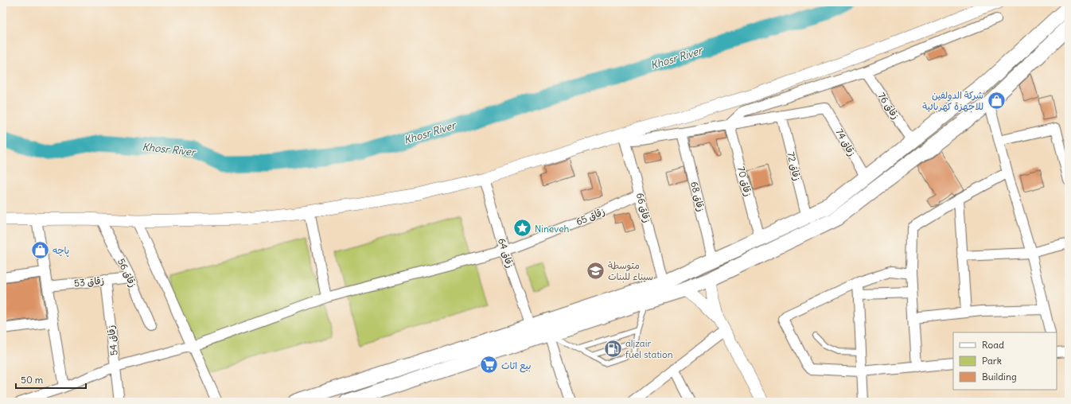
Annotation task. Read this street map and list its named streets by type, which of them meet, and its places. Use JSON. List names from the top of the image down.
{
  "streets": {
    "street": [
      "زقاق 76",
      "زقاق 74",
      "زقاق 72",
      "زقاق 70",
      "زقاق 68",
      "زقاق 66",
      "زقاق 65",
      "زقاق 64",
      "زقاق 56",
      "زقاق 53",
      "زقاق 54"
    ]
  },
  "crossings": [
    ["زقاق 74", "زقاق 72"],
    ["زقاق 66", "زقاق 65"],
    ["زقاق 65", "زقاق 64"],
    ["زقاق 65", "زقاق 54"],
    ["زقاق 56", "زقاق 53"],
    ["زقاق 53", "زقاق 54"]
  ],
  "water": ["Khosr River"],
  "places": {
    "shop": ["شركة الدولفين للاجهزة كهربائية", "پاچه"],
    "place": ["Nineveh"],
    "school or university": ["متوسطة سيناء للبنات"],
    "fuel station": ["aljzair fuel station"],
    "supermarket": ["بيع اثاث"]
  },
  "legend": ["Road", "Park", "Building"],
  "scale_bar": "50 m"
}
